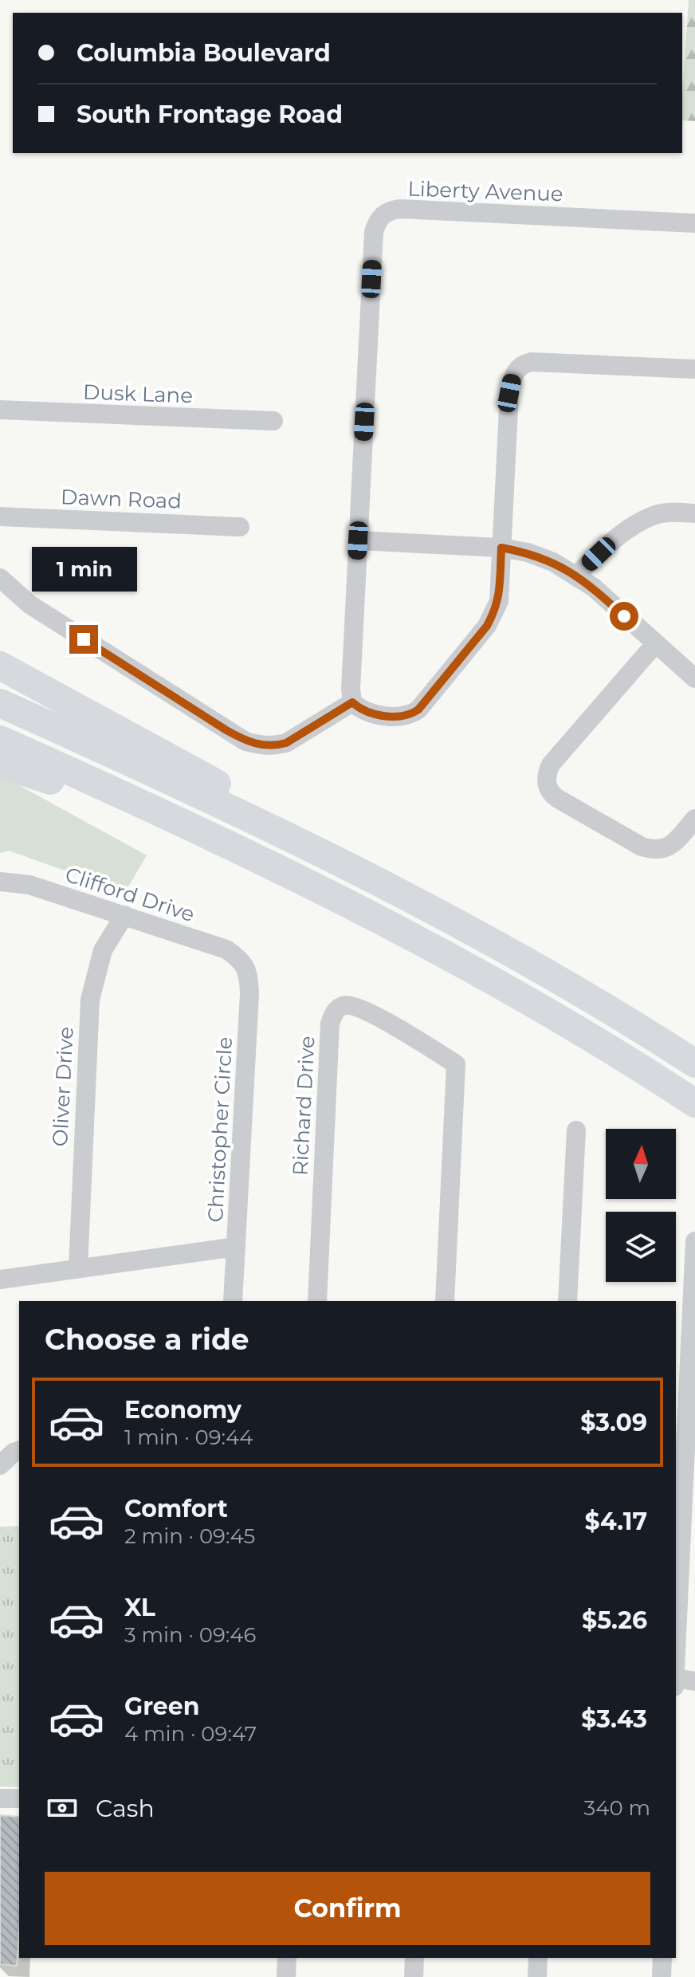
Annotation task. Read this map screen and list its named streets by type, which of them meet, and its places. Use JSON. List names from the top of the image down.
{
  "streets": {
    "street": [
      "Liberty Avenue",
      "Dusk Lane",
      "Dawn Road",
      "Clifford Drive",
      "Oliver Drive",
      "Richard Drive",
      "Christopher Circle"
    ]
  },
  "crossings": [
    ["Clifford Drive", "Oliver Drive"],
    ["Clifford Drive", "Christopher Circle"]
  ],
  "north": "top",
  "page": {
    "banner": ["Columbia Boulevard", "South Frontage Road"],
    "bubble": "1 min",
    "heading": "Choose a ride",
    "list": [
      {
        "name": "Economy",
        "note": "1 min · 09:44",
        "value": "$3.09"
      },
      {
        "name": "Comfort",
        "note": "2 min · 09:45",
        "value": "$4.17"
      },
      {
        "name": "XL",
        "note": "3 min · 09:46",
        "value": "$5.26"
      },
      {
        "name": "Green",
        "note": "4 min · 09:47",
        "value": "$3.43"
      }
    ],
    "pay": ["Cash", "340 m"],
    "buttons": "Confirm"
  }
}
